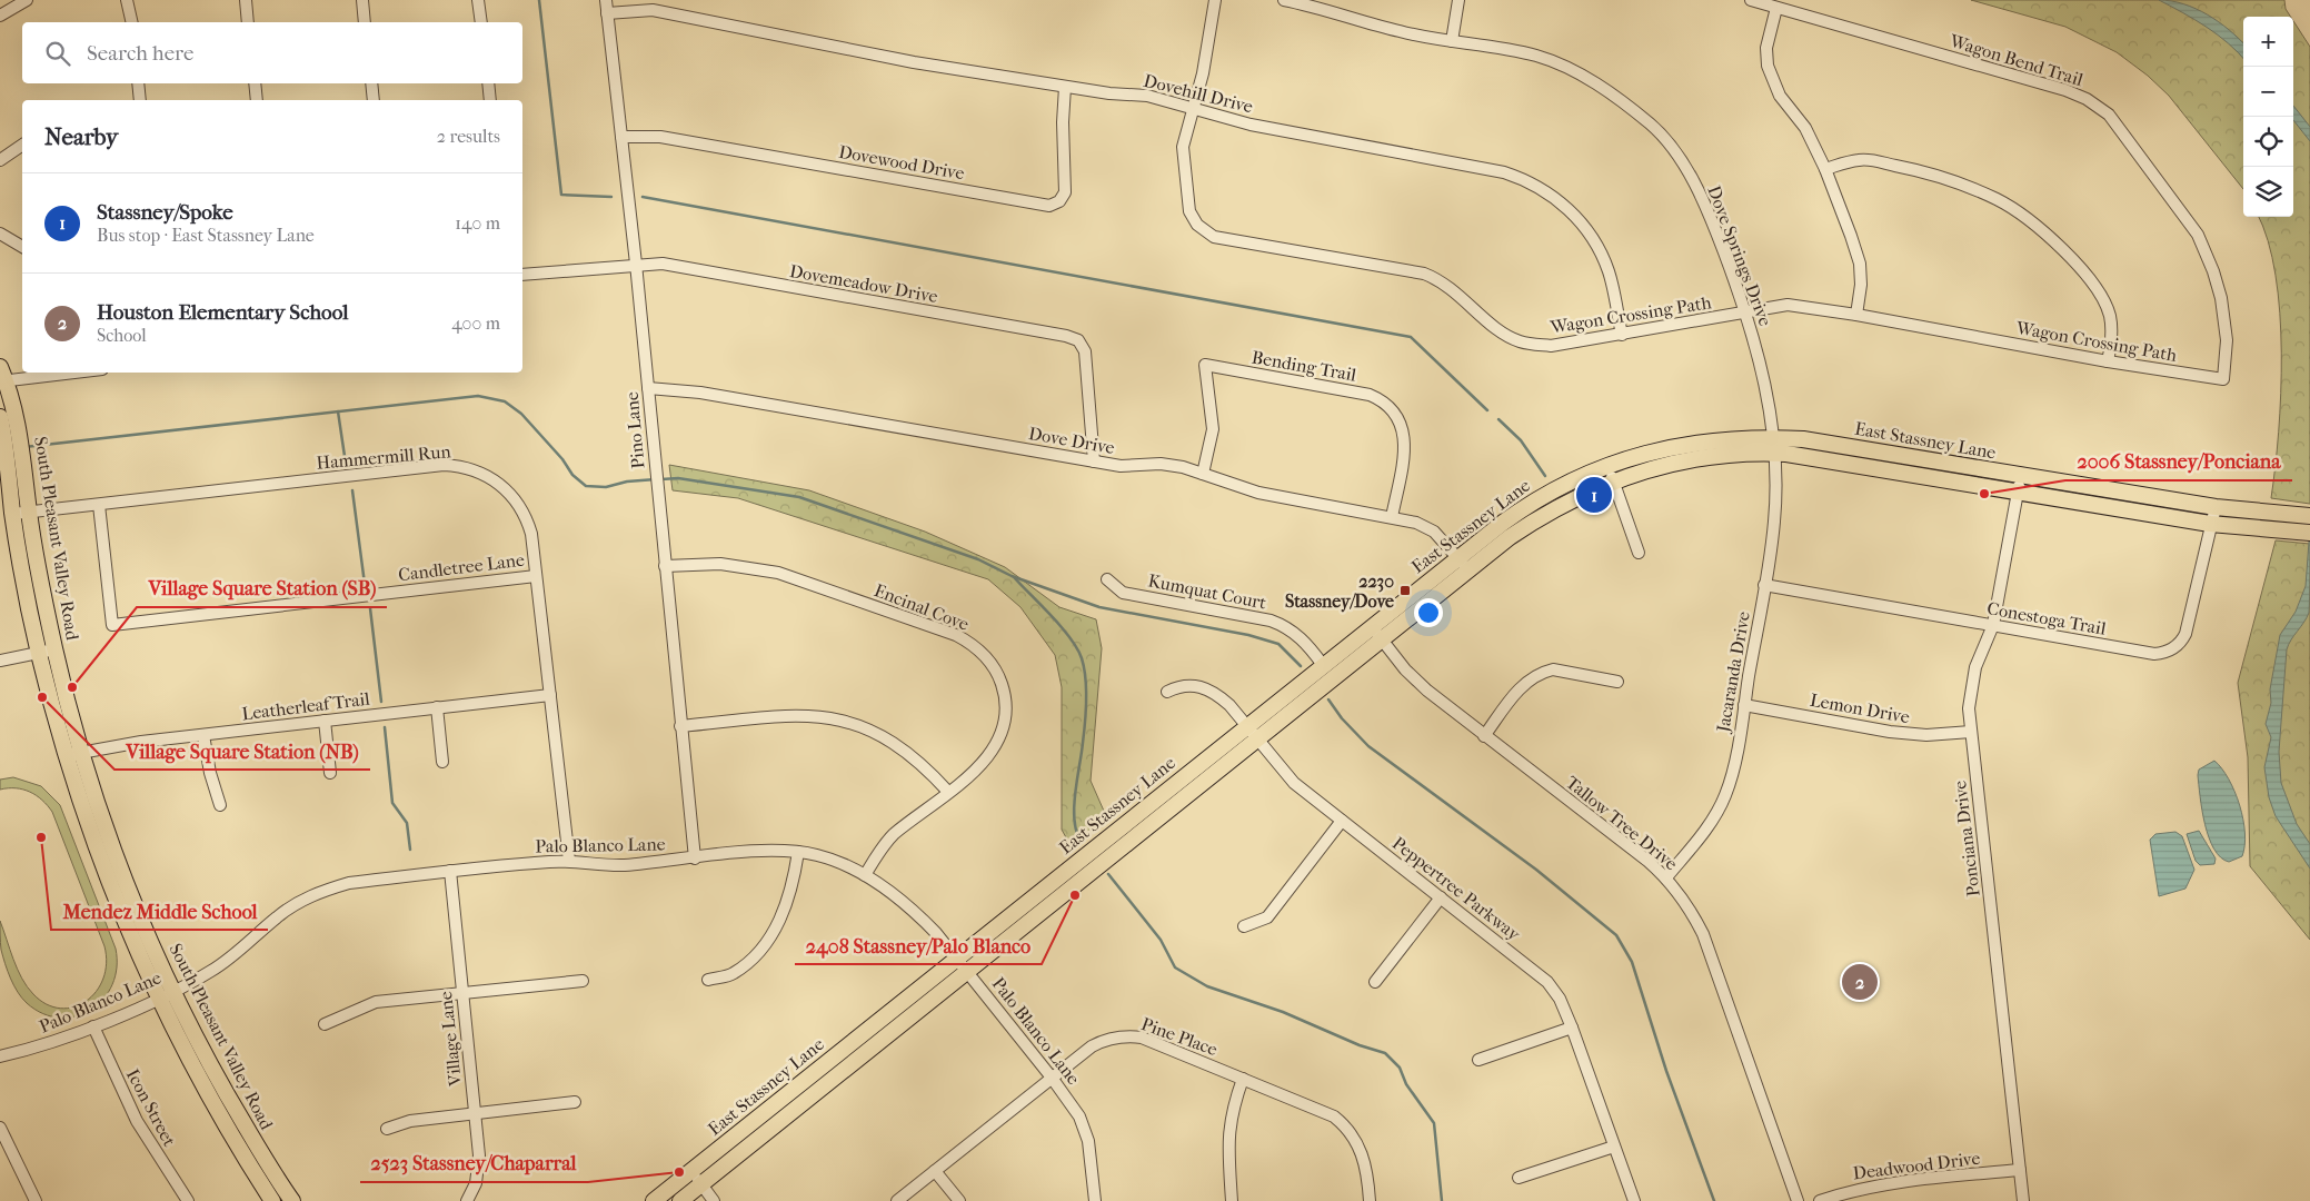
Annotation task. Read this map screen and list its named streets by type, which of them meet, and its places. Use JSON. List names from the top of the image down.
{
  "streets": {
    "main road": ["East Stassney Lane", "South Pleasant Valley Road"],
    "street": [
      "Wagon Bend Trail",
      "Dovehill Drive",
      "Dovewood Drive",
      "Dove Springs Drive",
      "Dovemeadow Drive",
      "Wagon Crossing Path",
      "Bending Trail",
      "Pino Lane",
      "Dove Drive",
      "Hammermill Run",
      "Candletree Lane",
      "Kumquat Court",
      "Encinal Cove",
      "Conestoga Trail",
      "Jacaranda Drive",
      "Leatherleaf Trail",
      "Lemon Drive",
      "Tallow Tree Drive",
      "Ponciana Drive",
      "Palo Blanco Lane",
      "Peppertree Parkway",
      "Pine Place",
      "Village Lane",
      "Icon Street",
      "Deadwood Drive"
    ]
  },
  "crossings": [
    ["Wagon Bend Trail", "Wagon Crossing Path"],
    ["Dovehill Drive", "Dovewood Drive"],
    ["Dovehill Drive", "Wagon Crossing Path"],
    ["Dovehill Drive", "Pino Lane"],
    ["Dovewood Drive", "Pino Lane"],
    ["Dove Springs Drive", "Wagon Crossing Path"],
    ["Dove Springs Drive", "East Stassney Lane"],
    ["Dove Springs Drive", "Jacaranda Drive"],
    ["Dovemeadow Drive", "Pino Lane"],
    ["Dovemeadow Drive", "Dove Drive"],
    ["Bending Trail", "Dove Drive"],
    ["Pino Lane", "Dove Drive"],
    ["Pino Lane", "Encinal Cove"],
    ["Pino Lane", "Palo Blanco Lane"],
    ["Dove Drive", "East Stassney Lane"],
    ["East Stassney Lane", "Kumquat Court"],
    ["East Stassney Lane", "Conestoga Trail"],
    ["East Stassney Lane", "Jacaranda Drive"],
    ["East Stassney Lane", "Tallow Tree Drive"],
    ["East Stassney Lane", "Ponciana Drive"],
    ["East Stassney Lane", "Palo Blanco Lane"],
    ["East Stassney Lane", "Peppertree Parkway"],
    ["Hammermill Run", "South Pleasant Valley Road"],
    ["Hammermill Run", "Candletree Lane"],
    ["Hammermill Run", "Leatherleaf Trail"],
    ["Hammermill Run", "Palo Blanco Lane"],
    ["South Pleasant Valley Road", "Leatherleaf Trail"],
    ["South Pleasant Valley Road", "Palo Blanco Lane"],
    ["Encinal Cove", "Palo Blanco Lane"],
    ["Conestoga Trail", "Jacaranda Drive"],
    ["Conestoga Trail", "Ponciana Drive"],
    ["Jacaranda Drive", "Lemon Drive"],
    ["Jacaranda Drive", "Tallow Tree Drive"],
    ["Lemon Drive", "Ponciana Drive"],
    ["Ponciana Drive", "Deadwood Drive"],
    ["Palo Blanco Lane", "Pine Place"],
    ["Palo Blanco Lane", "Village Lane"],
    ["Palo Blanco Lane", "Icon Street"]
  ],
  "places": {
    "other": [
      "2006 Stassney/Ponciana",
      "Village Square Station (SB)",
      "Village Square Station (NB)",
      "Mendez Middle School",
      "2408 Stassney/Palo Blanco",
      "2523 Stassney/Chaparral"
    ],
    "transit": ["2230 Stassney/Dove"]
  },
  "page": {
    "map_buttons": ["+", "−"],
    "search": "Search here",
    "heading": ["Nearby", "2 results"],
    "list": [
      {
        "mark": "1",
        "name": "Stassney/Spoke",
        "note": "Bus stop · East Stassney Lane",
        "value": "140 m"
      },
      {
        "mark": "2",
        "name": "Houston Elementary School",
        "note": "School",
        "value": "400 m"
      }
    ],
    "pins": ["1", "2"]
  }
}
